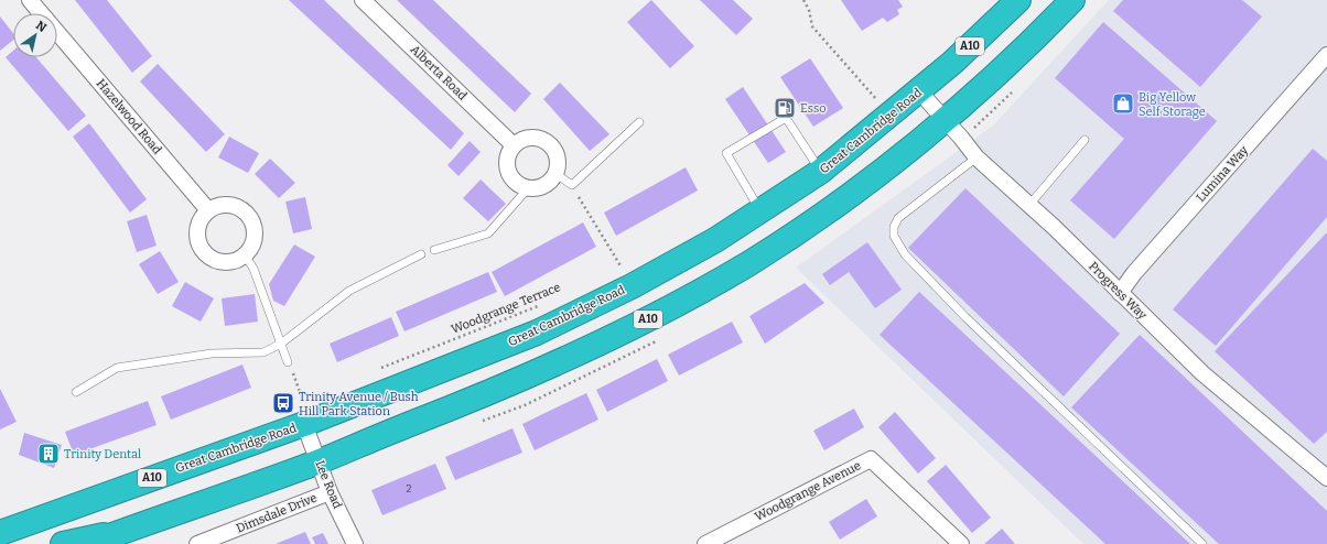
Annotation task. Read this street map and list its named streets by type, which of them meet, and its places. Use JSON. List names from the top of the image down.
{
  "streets": {
    "highway": ["A10", "Great Cambridge Road"],
    "street": [
      "Alberta Road",
      "Hazelwood Road",
      "Lumina Way",
      "Progress Way",
      "Lee Road",
      "Woodgrange Avenue",
      "Dimsdale Drive"
    ],
    "path": ["Woodgrange Terrace"]
  },
  "crossings": [
    ["A10", "Progress Way"],
    ["A10", "Lee Road"],
    ["Great Cambridge Road", "Progress Way"],
    ["Great Cambridge Road", "Lee Road"],
    ["Lumina Way", "Progress Way"],
    ["Lee Road", "Dimsdale Drive"]
  ],
  "places": {
    "shop": ["Big Yellow Self Storage"],
    "fuel station": ["Esso"],
    "bus stop": ["Trinity Avenue / Bush Hill Park Station"],
    "building": ["Trinity Dental"]
  },
  "house_numbers": ["2"],
  "north": "top right"
}
